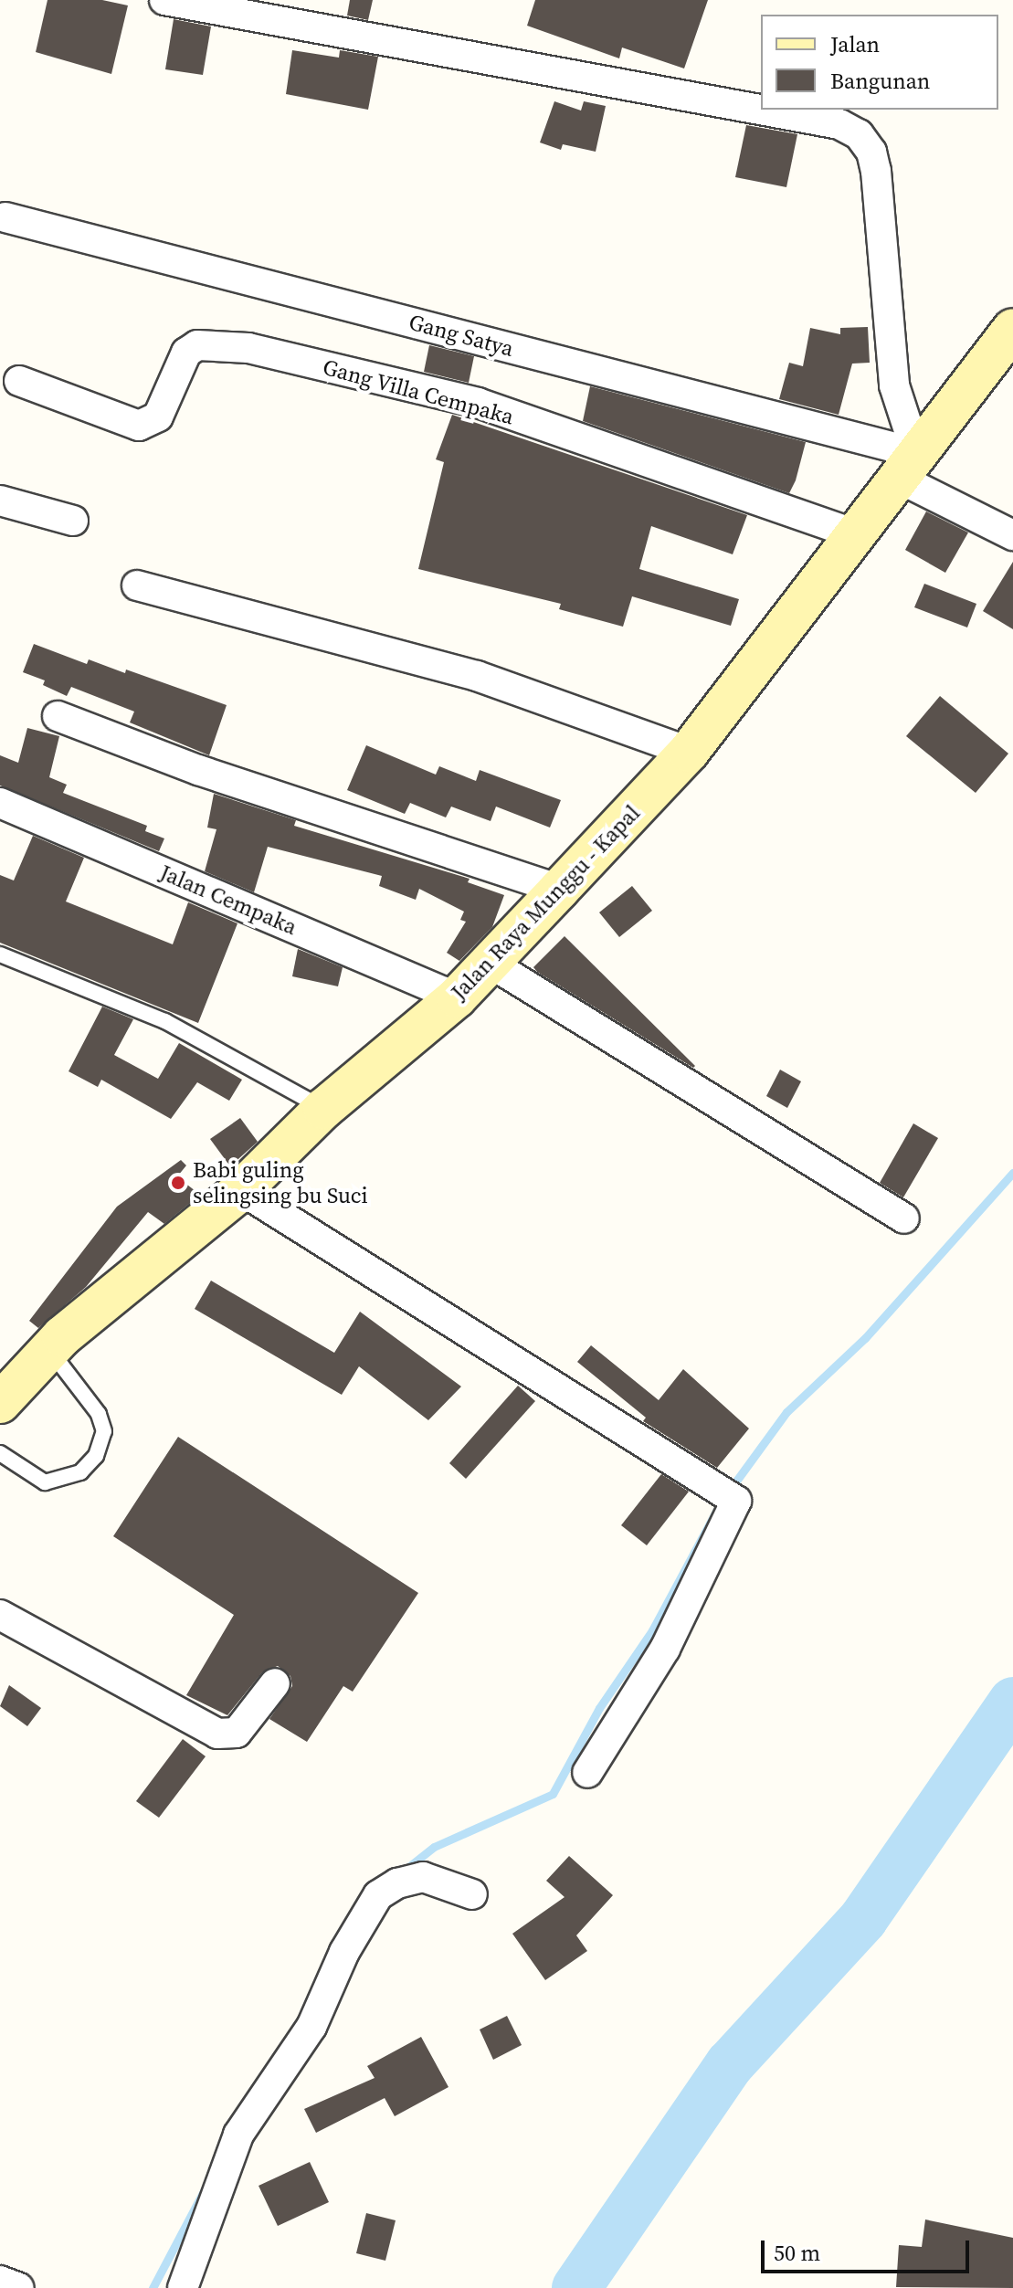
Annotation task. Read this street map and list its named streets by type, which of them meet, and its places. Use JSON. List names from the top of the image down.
{
  "streets": {
    "street": [
      "Gang Satya",
      "Gang Villa Cempaka",
      "Jalan Cempaka",
      "Jalan Raya Munggu - Kapal"
    ]
  },
  "crossings": [
    ["Gang Satya", "Jalan Raya Munggu - Kapal"],
    ["Gang Villa Cempaka", "Jalan Raya Munggu - Kapal"],
    ["Jalan Cempaka", "Jalan Raya Munggu - Kapal"]
  ],
  "places": ["Babi guling selingsing bu Suci"],
  "legend": ["Jalan", "Bangunan"],
  "scale_bar": "50 m"
}
